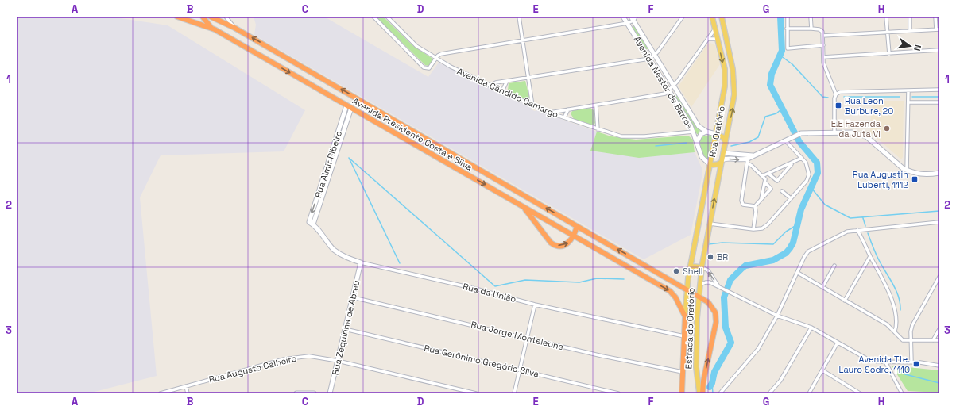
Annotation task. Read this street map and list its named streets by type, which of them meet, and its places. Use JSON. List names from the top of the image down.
{
  "streets": {
    "highway": ["Avenida Presidente Costa e Silva", "Estrada do Oratório"],
    "main road": ["Rua Oratório"],
    "street": [
      "Avenida Nestor de Barros",
      "Avenida Cândido Camargo",
      "Rua Almir Ribeiro",
      "Rua da União",
      "Rua Zequinha de Abreu",
      "Rua Jorge Monteleone",
      "Rua Gerônimo Gregório Silva",
      "Rua Augusto Calheiro"
    ]
  },
  "crossings": [
    ["Avenida Nestor de Barros", "Avenida Cândido Camargo"],
    ["Avenida Nestor de Barros", "Rua Oratório"],
    ["Rua Oratório", "Estrada do Oratório"],
    ["Avenida Presidente Costa e Silva", "Rua Almir Ribeiro"],
    ["Avenida Presidente Costa e Silva", "Estrada do Oratório"],
    ["Rua Almir Ribeiro", "Rua da União"],
    ["Rua da União", "Rua Zequinha de Abreu"],
    ["Rua da União", "Estrada do Oratório"],
    ["Rua Zequinha de Abreu", "Rua Jorge Monteleone"],
    ["Rua Zequinha de Abreu", "Rua Gerônimo Gregório Silva"],
    ["Rua Zequinha de Abreu", "Rua Augusto Calheiro"],
    ["Estrada do Oratório", "Rua Jorge Monteleone"]
  ],
  "places": {
    "transit": ["Rua Leon Burbure, 20", "Rua Augustin Luberti, 1112", "Avenida Tte. Lauro Sodre, 1110"],
    "other": ["E.E Fazenda da Juta VI", "BR", "Shell"]
  },
  "north": "right",
  "grid": {
    "columns": [
      "A",
      "B",
      "C",
      "D",
      "E",
      "F",
      "G",
      "H"
    ],
    "rows": ["1", "2", "3"]
  }
}
